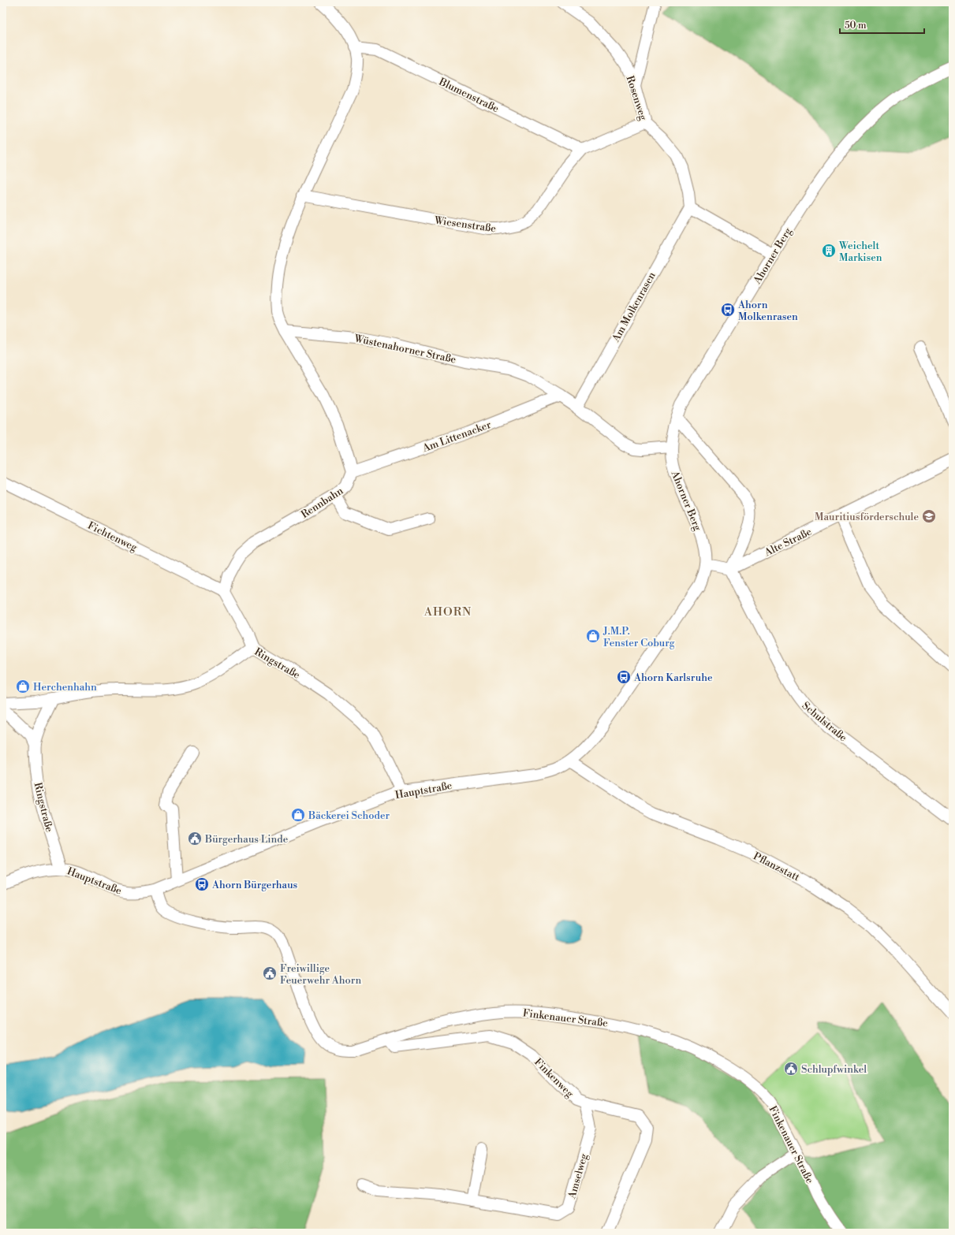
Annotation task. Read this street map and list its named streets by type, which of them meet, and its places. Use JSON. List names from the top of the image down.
{
  "streets": {
    "street": [
      "Blumenstraße",
      "Rosenweg",
      "Wiesenstraße",
      "Ahorner Berg",
      "Am Molkenrasen",
      "Wüstenahorner Straße",
      "Am Littenacker",
      "Rennbahn",
      "Fichtenweg",
      "Alte Straße",
      "Ringstraße",
      "Schulstraße",
      "Hauptstraße",
      "Pflanzstatt",
      "Finkenauer Straße",
      "Finkenweg",
      "Amselweg"
    ]
  },
  "crossings": [
    ["Blumenstraße", "Wiesenstraße"],
    ["Rosenweg", "Wiesenstraße"],
    ["Rosenweg", "Am Molkenrasen"],
    ["Ahorner Berg", "Wüstenahorner Straße"],
    ["Ahorner Berg", "Hauptstraße"],
    ["Am Molkenrasen", "Wüstenahorner Straße"],
    ["Wüstenahorner Straße", "Am Littenacker"],
    ["Am Littenacker", "Rennbahn"],
    ["Rennbahn", "Fichtenweg"],
    ["Alte Straße", "Schulstraße"],
    ["Ringstraße", "Hauptstraße"],
    ["Hauptstraße", "Pflanzstatt"],
    ["Hauptstraße", "Finkenauer Straße"],
    ["Finkenauer Straße", "Finkenweg"],
    ["Finkenweg", "Amselweg"]
  ],
  "districts": ["AHORN"],
  "places": {
    "building": ["Weichelt Markisen"],
    "bus stop": ["Ahorn Molkenrasen", "Ahorn Karlsruhe", "Ahorn Bürgerhaus"],
    "school or university": ["Mauritiusförderschule"],
    "shop": ["J.M.P. Fenster Coburg", "Herchenhahn", "Bäckerei Schoder"],
    "public building": ["Bürgerhaus Linde", "Freiwillige Feuerwehr Ahorn", "Schlupfwinkel"]
  },
  "scale_bar": "50 m"
}
